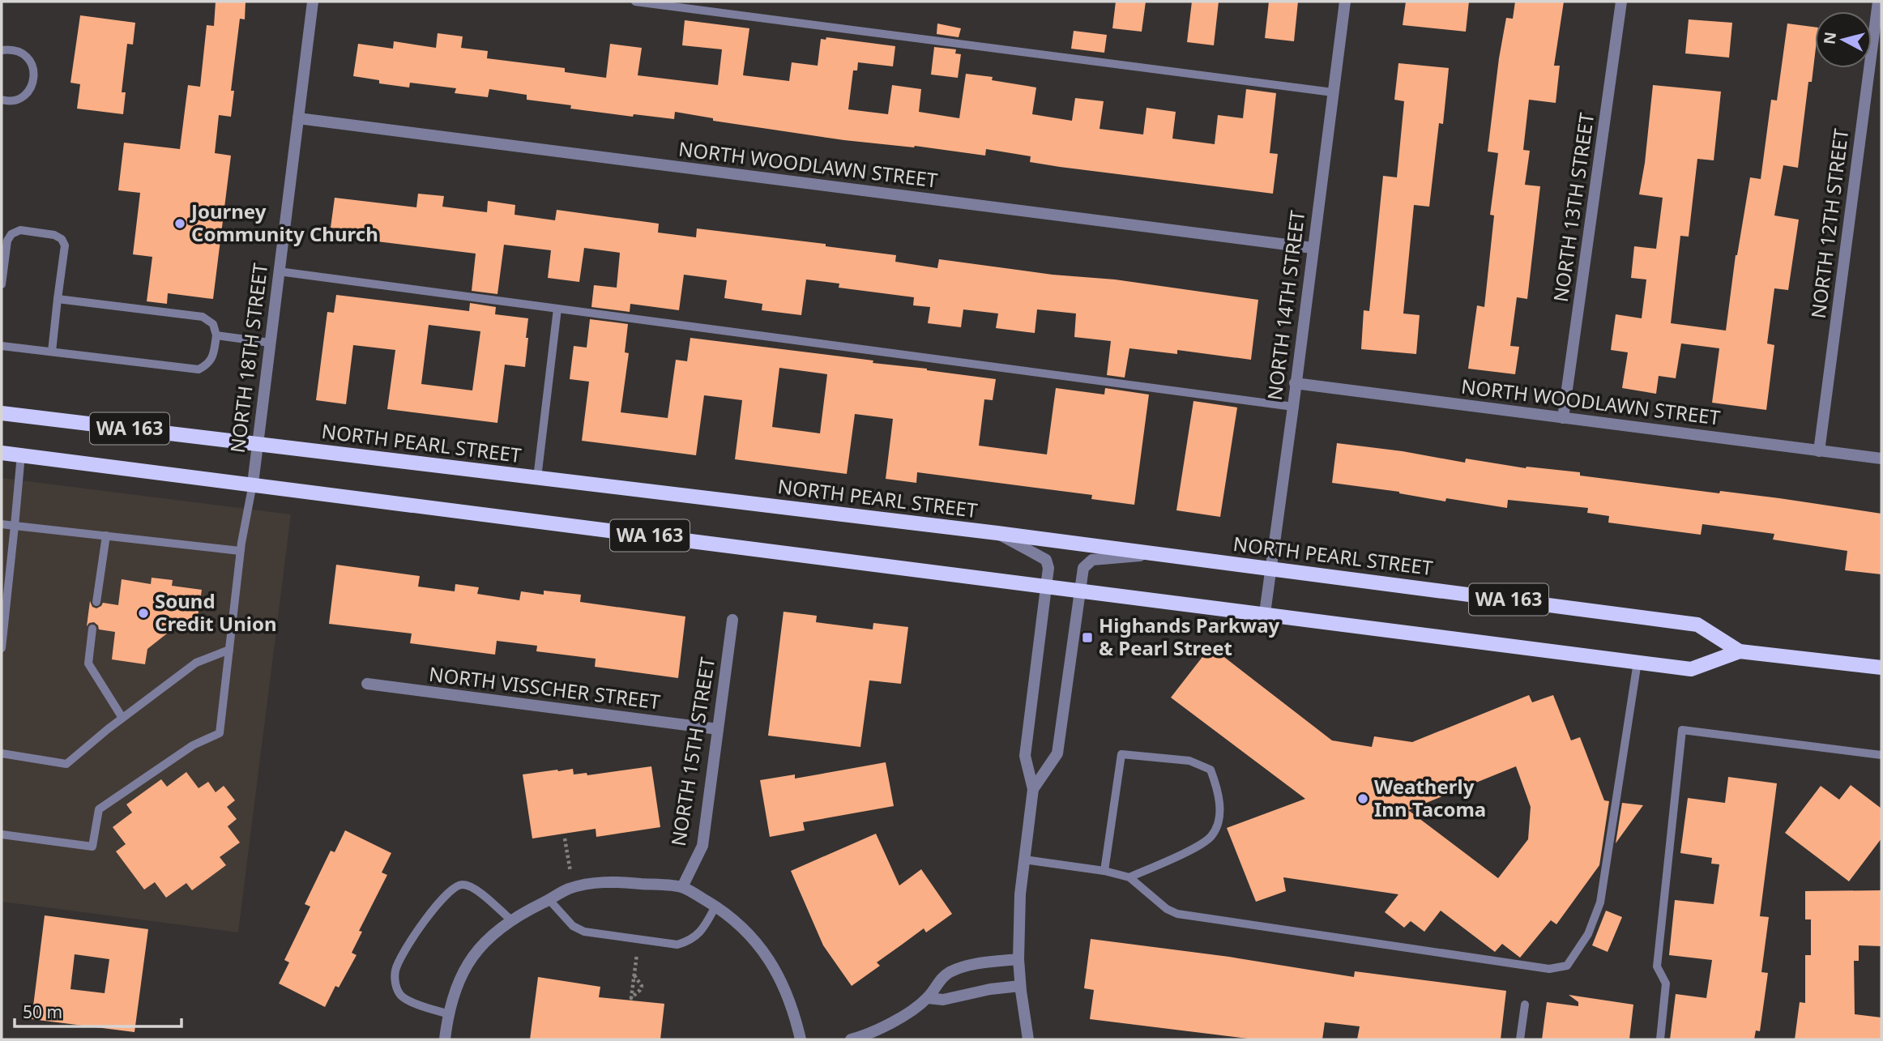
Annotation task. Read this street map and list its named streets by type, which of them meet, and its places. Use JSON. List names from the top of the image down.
{
  "streets": {
    "main road": ["WA 163", "NORTH PEARL STREET"],
    "street": [
      "NORTH WOODLAWN STREET",
      "NORTH 13TH STREET",
      "NORTH 12TH STREET",
      "NORTH 14TH STREET",
      "NORTH 18TH STREET",
      "NORTH VISSCHER STREET",
      "NORTH 15TH STREET"
    ]
  },
  "crossings": [
    ["NORTH WOODLAWN STREET", "NORTH 13TH STREET"],
    ["NORTH WOODLAWN STREET", "NORTH 12TH STREET"],
    ["NORTH WOODLAWN STREET", "NORTH 14TH STREET"],
    ["NORTH WOODLAWN STREET", "NORTH 18TH STREET"],
    ["NORTH 14TH STREET", "NORTH PEARL STREET"],
    ["NORTH 18TH STREET", "NORTH PEARL STREET"],
    ["NORTH VISSCHER STREET", "NORTH 15TH STREET"]
  ],
  "places": {
    "other": ["Journey Community Church", "Sound Credit Union", "Weatherly Inn Tacoma"],
    "transit": ["Highands Parkway & Pearl Street"]
  },
  "scale_bar": "50 m",
  "north": "left"
}
